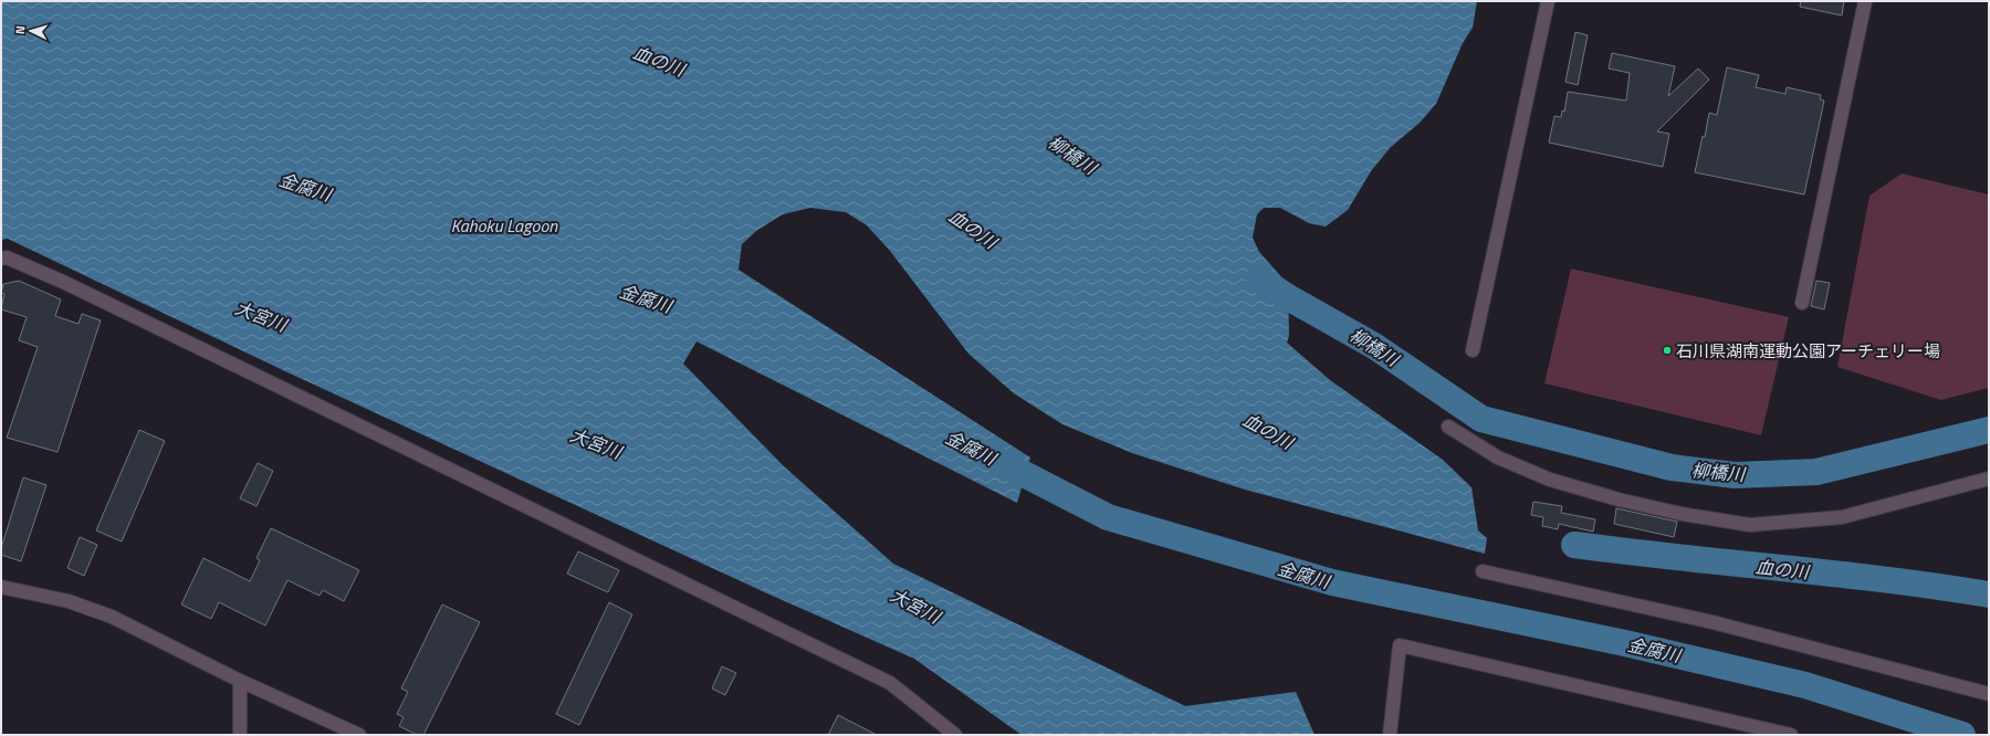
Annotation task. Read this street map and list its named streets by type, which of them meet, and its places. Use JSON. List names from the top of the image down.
{
  "water": [
    "血の川",
    "柳橋川",
    "金腐川",
    "Kahoku Lagoon",
    "大宮川"
  ],
  "places": ["石川県湖南運動公園アーチェリー場"],
  "north": "left"
}
